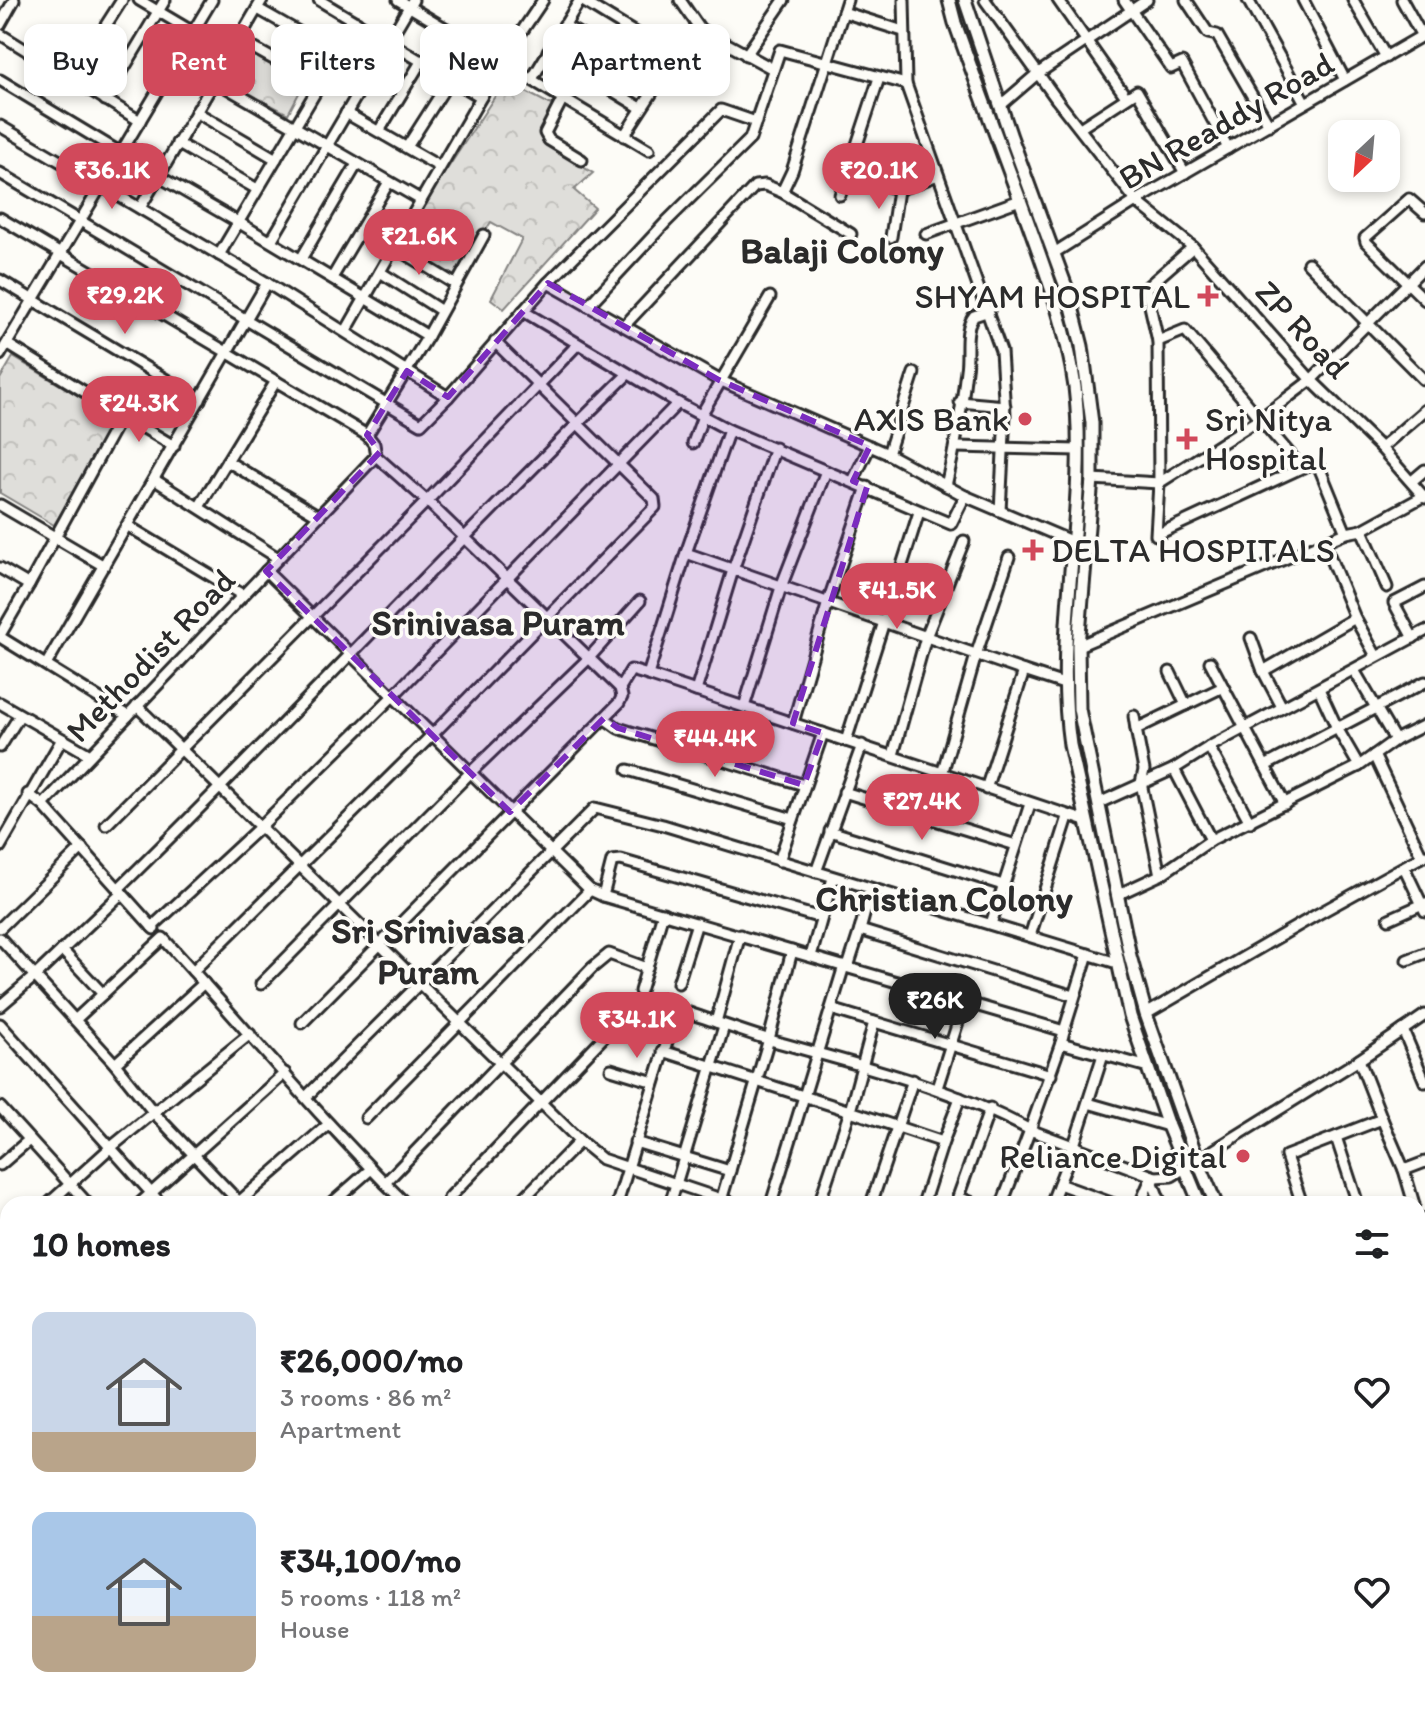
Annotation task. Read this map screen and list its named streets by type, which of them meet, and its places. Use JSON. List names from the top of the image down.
{
  "streets": {
    "street": ["BN Readdy Road", "ZP Road", "Methodist Road"]
  },
  "crossings": [
    ["BN Readdy Road", "ZP Road"]
  ],
  "districts": [
    "Balaji Colony",
    "Srinivasa Puram",
    "Christian Colony",
    "Sri Srinivasa Puram"
  ],
  "places": {
    "health": ["SHYAM HOSPITAL", "Sri Nitya Hospital", "DELTA HOSPITALS"],
    "other": ["AXIS Bank", "Reliance Digital"]
  },
  "north": "bottom left",
  "page": {
    "chip": [
      "Buy",
      "Rent",
      "Filters",
      "New",
      "Apartment"
    ],
    "price": [
      "₹36.1K",
      "₹20.1K",
      "₹21.6K",
      "₹29.2K",
      "₹24.3K",
      "₹41.5K",
      "₹44.4K",
      "₹27.4K",
      "₹26K",
      "₹34.1K"
    ],
    "heading": "10 homes",
    "list": [
      {
        "name": "₹26,000/mo",
        "note": "3 rooms · 86 m² · Apartment"
      },
      {
        "name": "₹34,100/mo",
        "note": "5 rooms · 118 m² · House"
      }
    ]
  }
}
